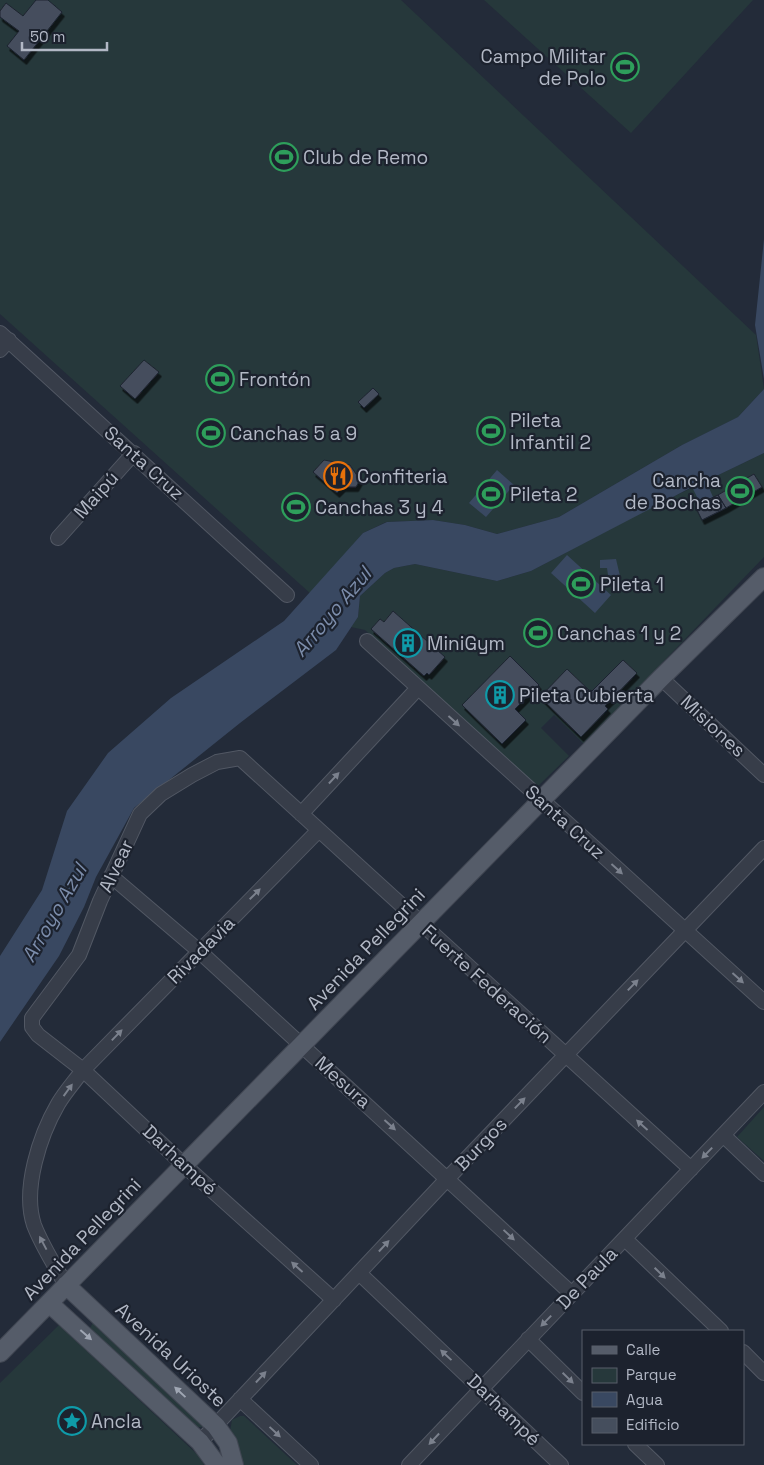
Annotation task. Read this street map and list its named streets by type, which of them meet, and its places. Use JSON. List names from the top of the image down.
{
  "streets": {
    "main road": ["Avenida Pellegrini", "Avenida Urioste"],
    "street": [
      "Santa Cruz",
      "Maipú",
      "Misiones",
      "Alvear",
      "Rivadavia",
      "Fuerte Federación",
      "Mesura",
      "Burgos",
      "Darhampé",
      "De Paula"
    ]
  },
  "crossings": [
    ["Santa Cruz", "Maipú"],
    ["Santa Cruz", "Avenida Pellegrini"],
    ["Santa Cruz", "Burgos"],
    ["Misiones", "Avenida Pellegrini"],
    ["Alvear", "Fuerte Federación"],
    ["Alvear", "Mesura"],
    ["Alvear", "Darhampé"],
    ["Avenida Pellegrini", "Rivadavia"],
    ["Avenida Pellegrini", "Fuerte Federación"],
    ["Avenida Pellegrini", "Mesura"],
    ["Avenida Pellegrini", "Darhampé"],
    ["Avenida Pellegrini", "Avenida Urioste"],
    ["Rivadavia", "Fuerte Federación"],
    ["Rivadavia", "Mesura"],
    ["Rivadavia", "Darhampé"],
    ["Rivadavia", "Avenida Urioste"],
    ["Fuerte Federación", "Burgos"],
    ["Fuerte Federación", "De Paula"],
    ["Mesura", "Burgos"],
    ["Mesura", "De Paula"],
    ["Burgos", "Darhampé"],
    ["Burgos", "Avenida Urioste"],
    ["Darhampé", "De Paula"]
  ],
  "one_way": [
    "Santa Cruz",
    "Rivadavia",
    "Mesura",
    "Burgos",
    "Darhampé",
    "De Paula"
  ],
  "water": ["Arroyo Azul"],
  "places": {
    "sports": [
      "Campo Militar de Polo",
      "Club de Remo",
      "Frontón",
      "Pileta Infantil 2",
      "Canchas 5 a 9",
      "Cancha de Bochas",
      "Pileta 2",
      "Canchas 3 y 4",
      "Pileta 1",
      "Canchas 1 y 2"
    ],
    "restaurant": ["Confiteria"],
    "building": ["MiniGym", "Pileta Cubierta"],
    "place": ["Ancla"]
  },
  "legend": [
    "Calle",
    "Parque",
    "Agua",
    "Edificio"
  ],
  "scale_bar": "50 m"
}
